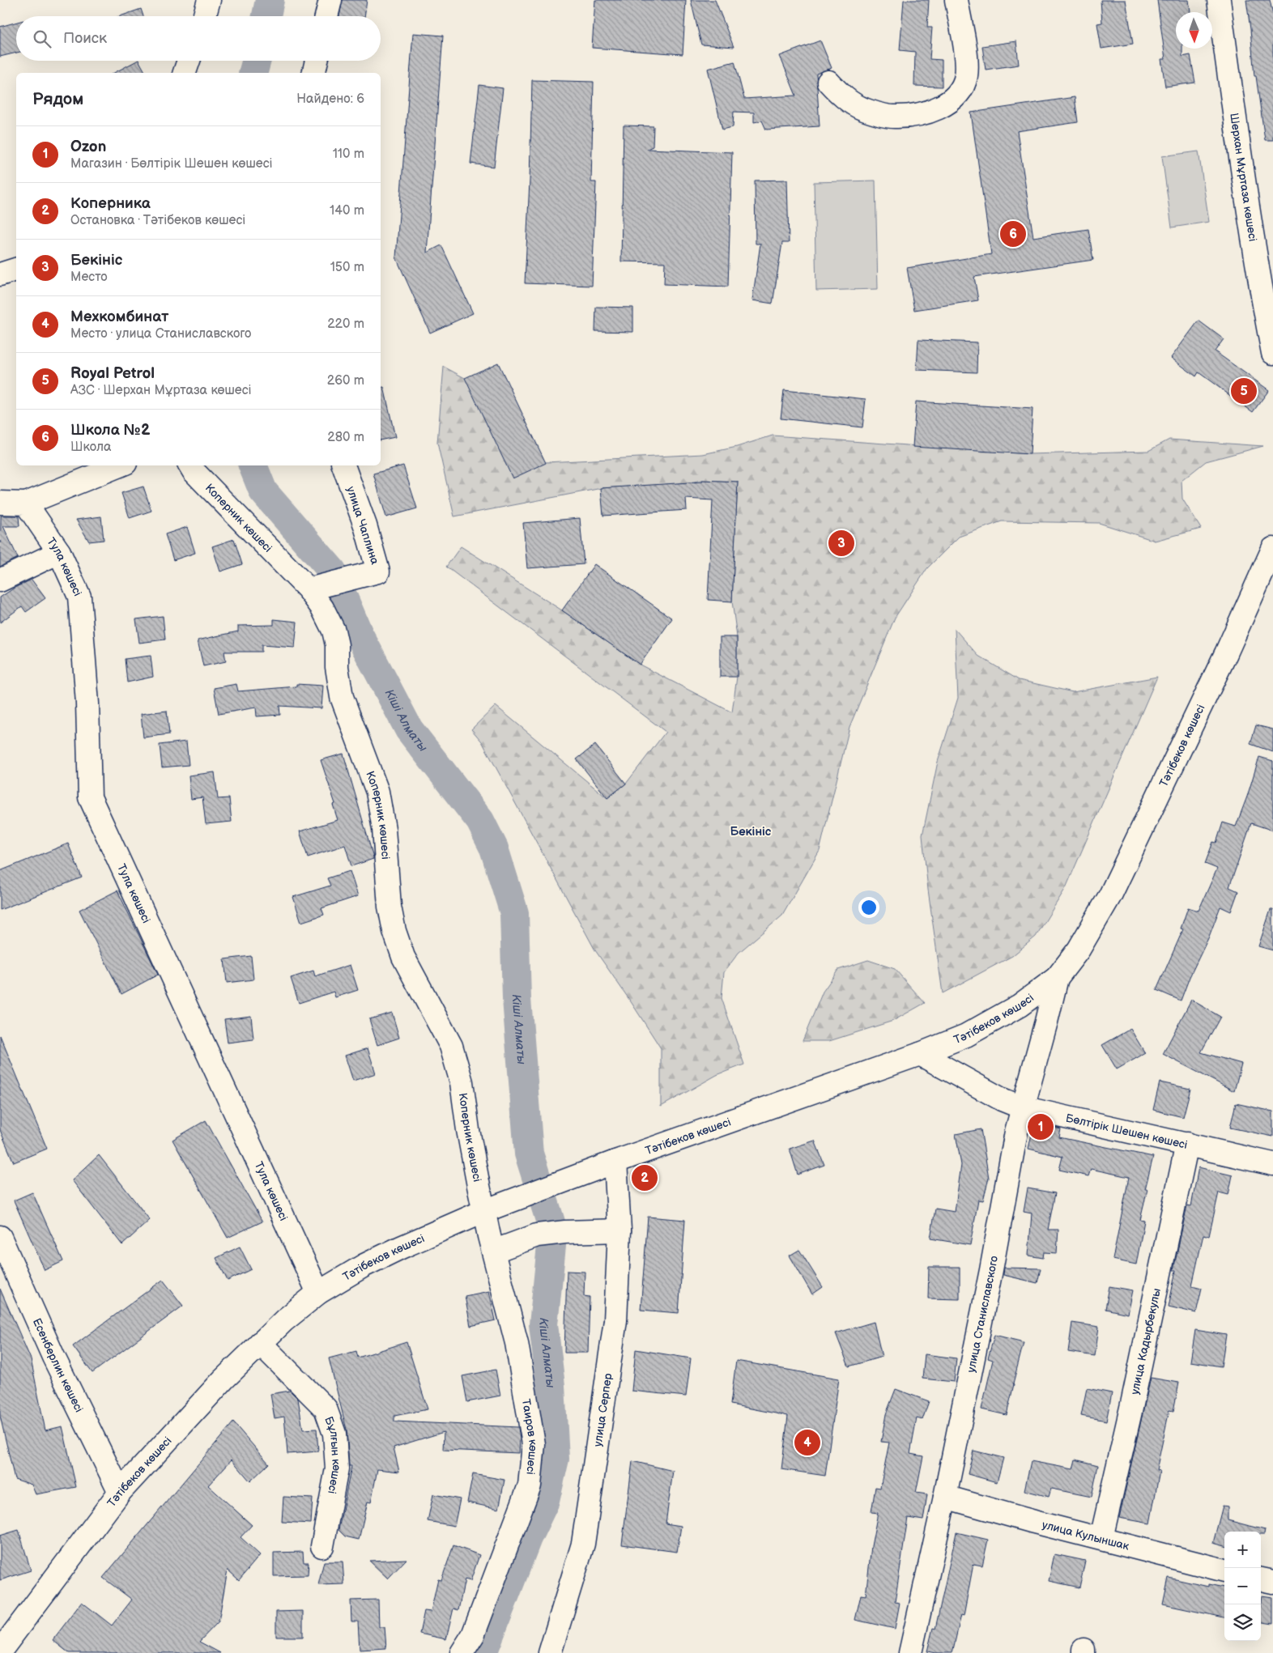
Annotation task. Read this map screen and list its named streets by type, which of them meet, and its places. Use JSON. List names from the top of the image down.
{
  "streets": {
    "street": [
      "Шерхан Мұртаза көшесі",
      "Коперник көшесі",
      "улица Чаплина",
      "Тула көшесі",
      "Тәтібеков көшесі",
      "Бөлтірік Шешен көшесі",
      "улица Станиславского",
      "улица Кадырбекулы",
      "Есенберлин көшесі",
      "улица Серпер",
      "Таиров көшесі",
      "Бұлғын көшесі",
      "улица Кулыншак"
    ]
  },
  "crossings": [
    ["Коперник көшесі", "улица Чаплина"],
    ["Коперник көшесі", "Тәтібеков көшесі"],
    ["Коперник көшесі", "Таиров көшесі"],
    ["Тула көшесі", "Тәтібеков көшесі"],
    ["Тәтібеков көшесі", "Бөлтірік Шешен көшесі"],
    ["Тәтібеков көшесі", "улица Станиславского"],
    ["Тәтібеков көшесі", "Есенберлин көшесі"],
    ["Тәтібеков көшесі", "улица Серпер"],
    ["Тәтібеков көшесі", "Таиров көшесі"],
    ["Тәтібеков көшесі", "Бұлғын көшесі"],
    ["Бөлтірік Шешен көшесі", "улица Станиславского"],
    ["Бөлтірік Шешен көшесі", "улица Кадырбекулы"],
    ["улица Станиславского", "улица Кулыншак"],
    ["улица Кадырбекулы", "улица Кулыншак"]
  ],
  "districts": ["Бекініс"],
  "water": ["Кіші Алматы"],
  "north": "bottom",
  "page": {
    "search": "Поиск",
    "heading": ["Рядом", "Найдено: 6"],
    "list": [
      {
        "mark": "1",
        "name": "Ozon",
        "note": "Магазин · Бөлтірік Шешен көшесі",
        "value": "110 m"
      },
      {
        "mark": "2",
        "name": "Коперника",
        "note": "Остановка · Тәтібеков көшесі",
        "value": "140 m"
      },
      {
        "mark": "3",
        "name": "Бекініс",
        "note": "Место",
        "value": "150 m"
      },
      {
        "mark": "4",
        "name": "Мехкомбинат",
        "note": "Место · улица Станиславского",
        "value": "220 m"
      },
      {
        "mark": "5",
        "name": "Royal Petrol",
        "note": "АЗС · Шерхан Мұртаза көшесі",
        "value": "260 m"
      },
      {
        "mark": "6",
        "name": "Школа №2",
        "note": "Школа",
        "value": "280 m"
      }
    ],
    "pins": [
      "6",
      "5",
      "3",
      "1",
      "2",
      "4"
    ],
    "map_buttons": ["+", "−"]
  }
}
